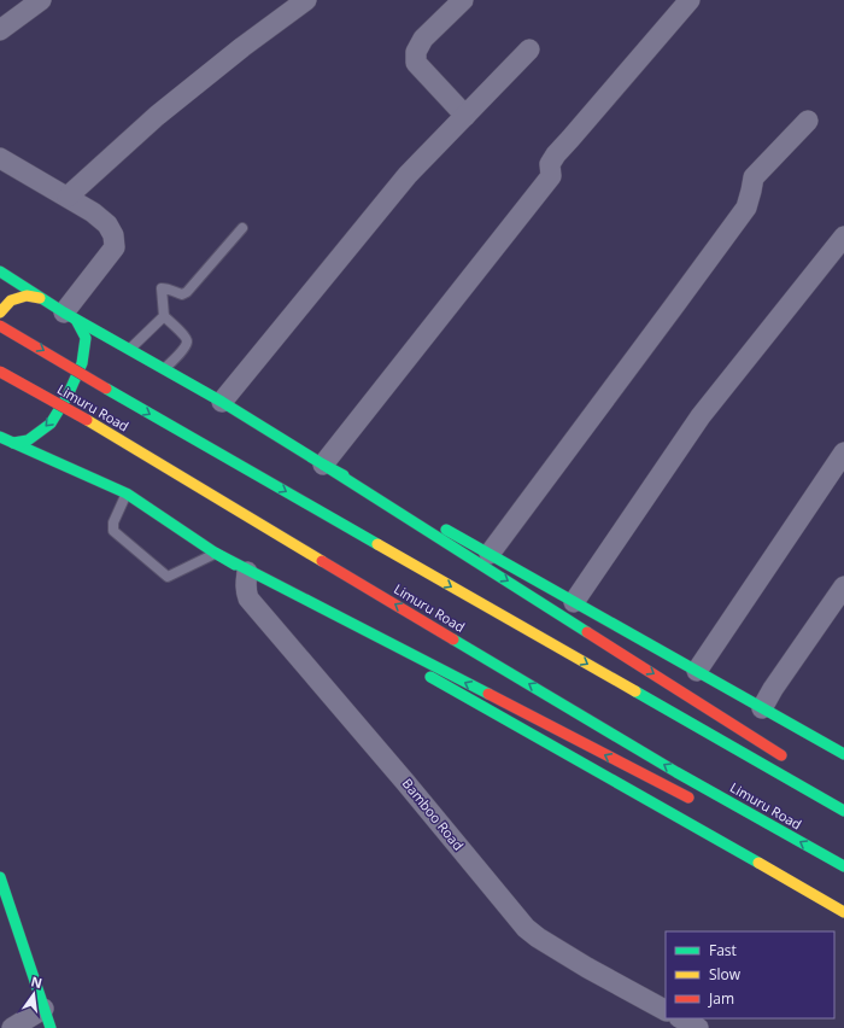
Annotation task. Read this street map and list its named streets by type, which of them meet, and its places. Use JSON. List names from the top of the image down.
{
  "streets": {
    "main road": ["Limuru Road"],
    "street": ["Bamboo Road"]
  },
  "legend": ["Fast", "Slow", "Jam"],
  "north": "top"
}
